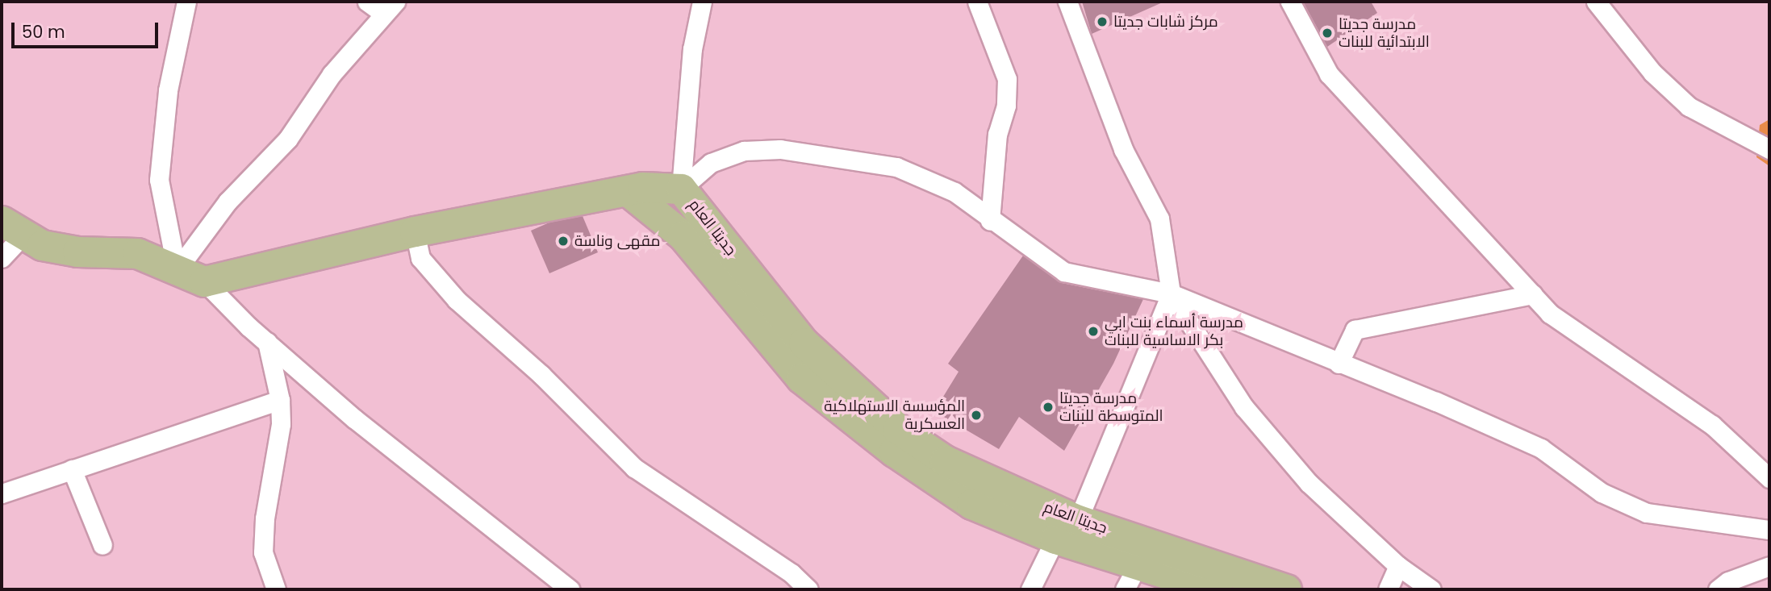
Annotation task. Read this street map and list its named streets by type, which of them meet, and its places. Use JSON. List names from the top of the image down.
{
  "streets": {
    "main road": ["جديتا العام"]
  },
  "places": [
    "مركز شابات جديتا",
    "مدرسة جديتا الابتدائية للبنات",
    "مقهى وناسة",
    "مدرسة أسماء بنت ابي بكر الاساسية للبنات",
    "مدرسة جديتا المتوسطة للبنات",
    "المؤسسة الاستهلاكية العسكرية"
  ],
  "scale_bar": "50 m"
}
